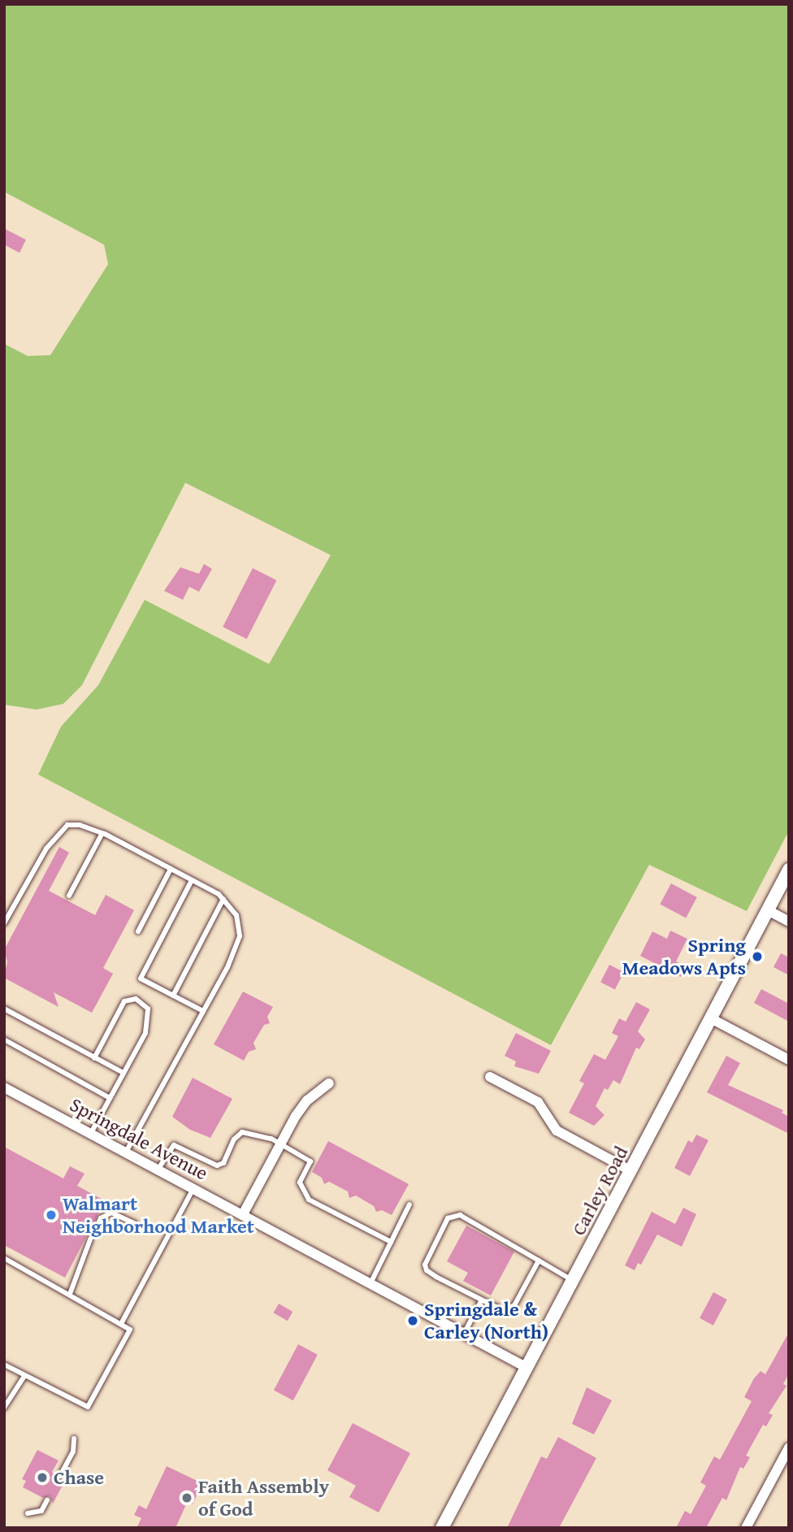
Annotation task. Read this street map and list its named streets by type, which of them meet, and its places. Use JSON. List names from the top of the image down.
{
  "streets": {
    "street": ["Springdale Avenue", "Carley Road"]
  },
  "crossings": [
    ["Springdale Avenue", "Carley Road"]
  ],
  "places": [
    "Spring Meadows Apts",
    "Walmart Neighborhood Market",
    "Springdale & Carley (North)",
    "Chase",
    "Faith Assembly of God"
  ]
}
